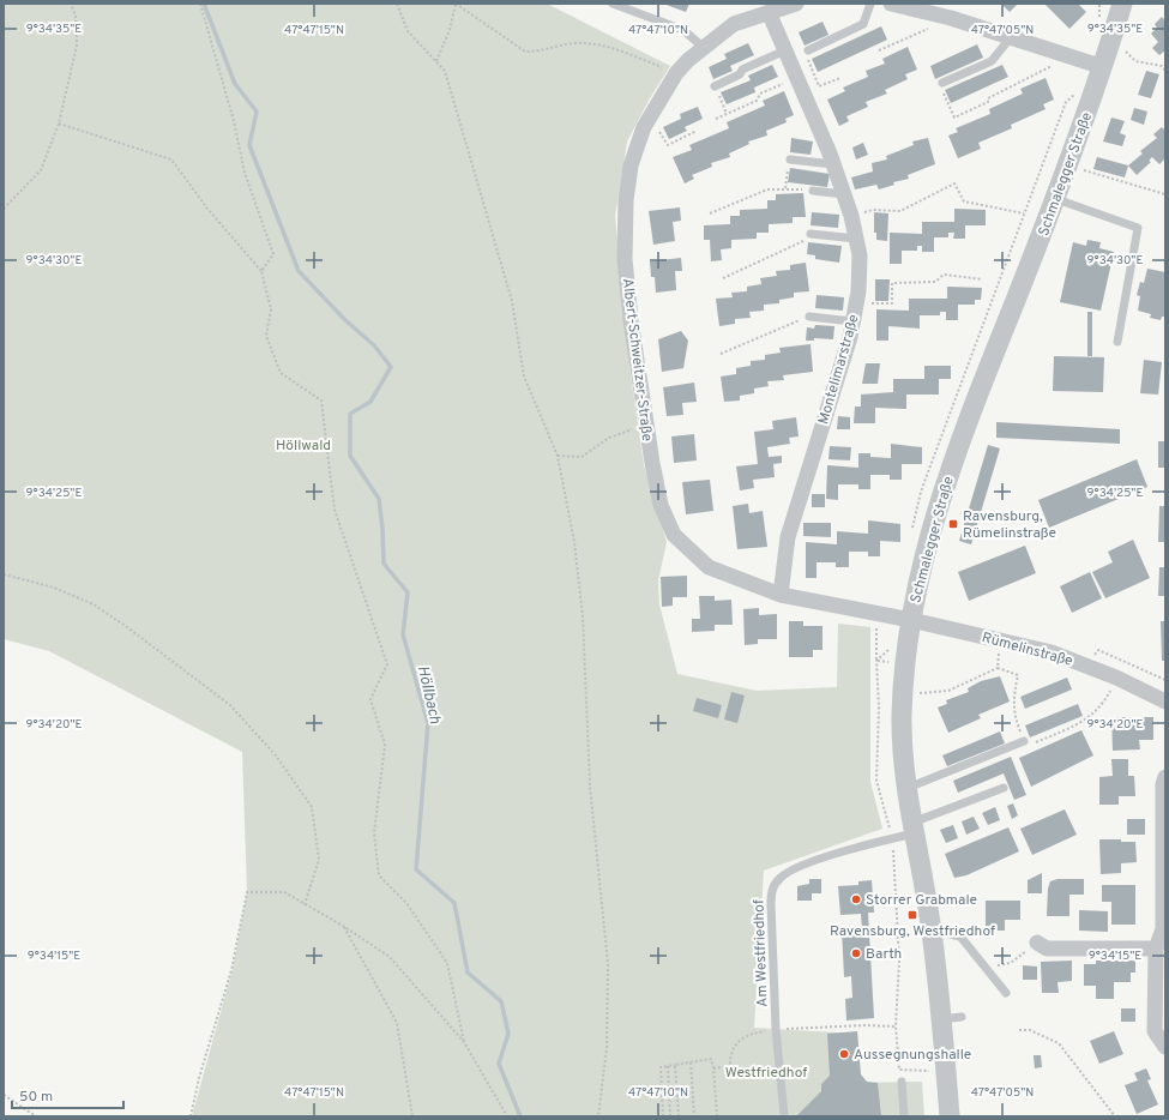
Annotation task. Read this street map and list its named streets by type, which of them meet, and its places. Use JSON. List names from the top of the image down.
{
  "streets": {
    "street": [
      "Schmalegger Straße",
      "Albert-Schweitzer-Straße",
      "Montelimarstraße",
      "Rümelinstraße"
    ],
    "lane": ["Am Westfriedhof"]
  },
  "crossings": [
    ["Schmalegger Straße", "Albert-Schweitzer-Straße"],
    ["Schmalegger Straße", "Rümelinstraße"],
    ["Schmalegger Straße", "Am Westfriedhof"],
    ["Albert-Schweitzer-Straße", "Montelimarstraße"],
    ["Albert-Schweitzer-Straße", "Rümelinstraße"]
  ],
  "water": ["Höllbach"],
  "parks": ["Höllwald", "Westfriedhof"],
  "places": {
    "transit": ["Ravensburg, Rümelinstraße", "Ravensburg, Westfriedhof"],
    "other": ["Storrer Grabmale", "Barth", "Aussegnungshalle"]
  },
  "scale_bar": "50 m",
  "coordinates": [
    "9°34'35\"E",
    "47°47'15\"N",
    "47°47'10\"N",
    "47°47'05\"N",
    "9°34'30\"E",
    "9°34'25\"E",
    "9°34'20\"E",
    "9°34'15\"E"
  ]
}
